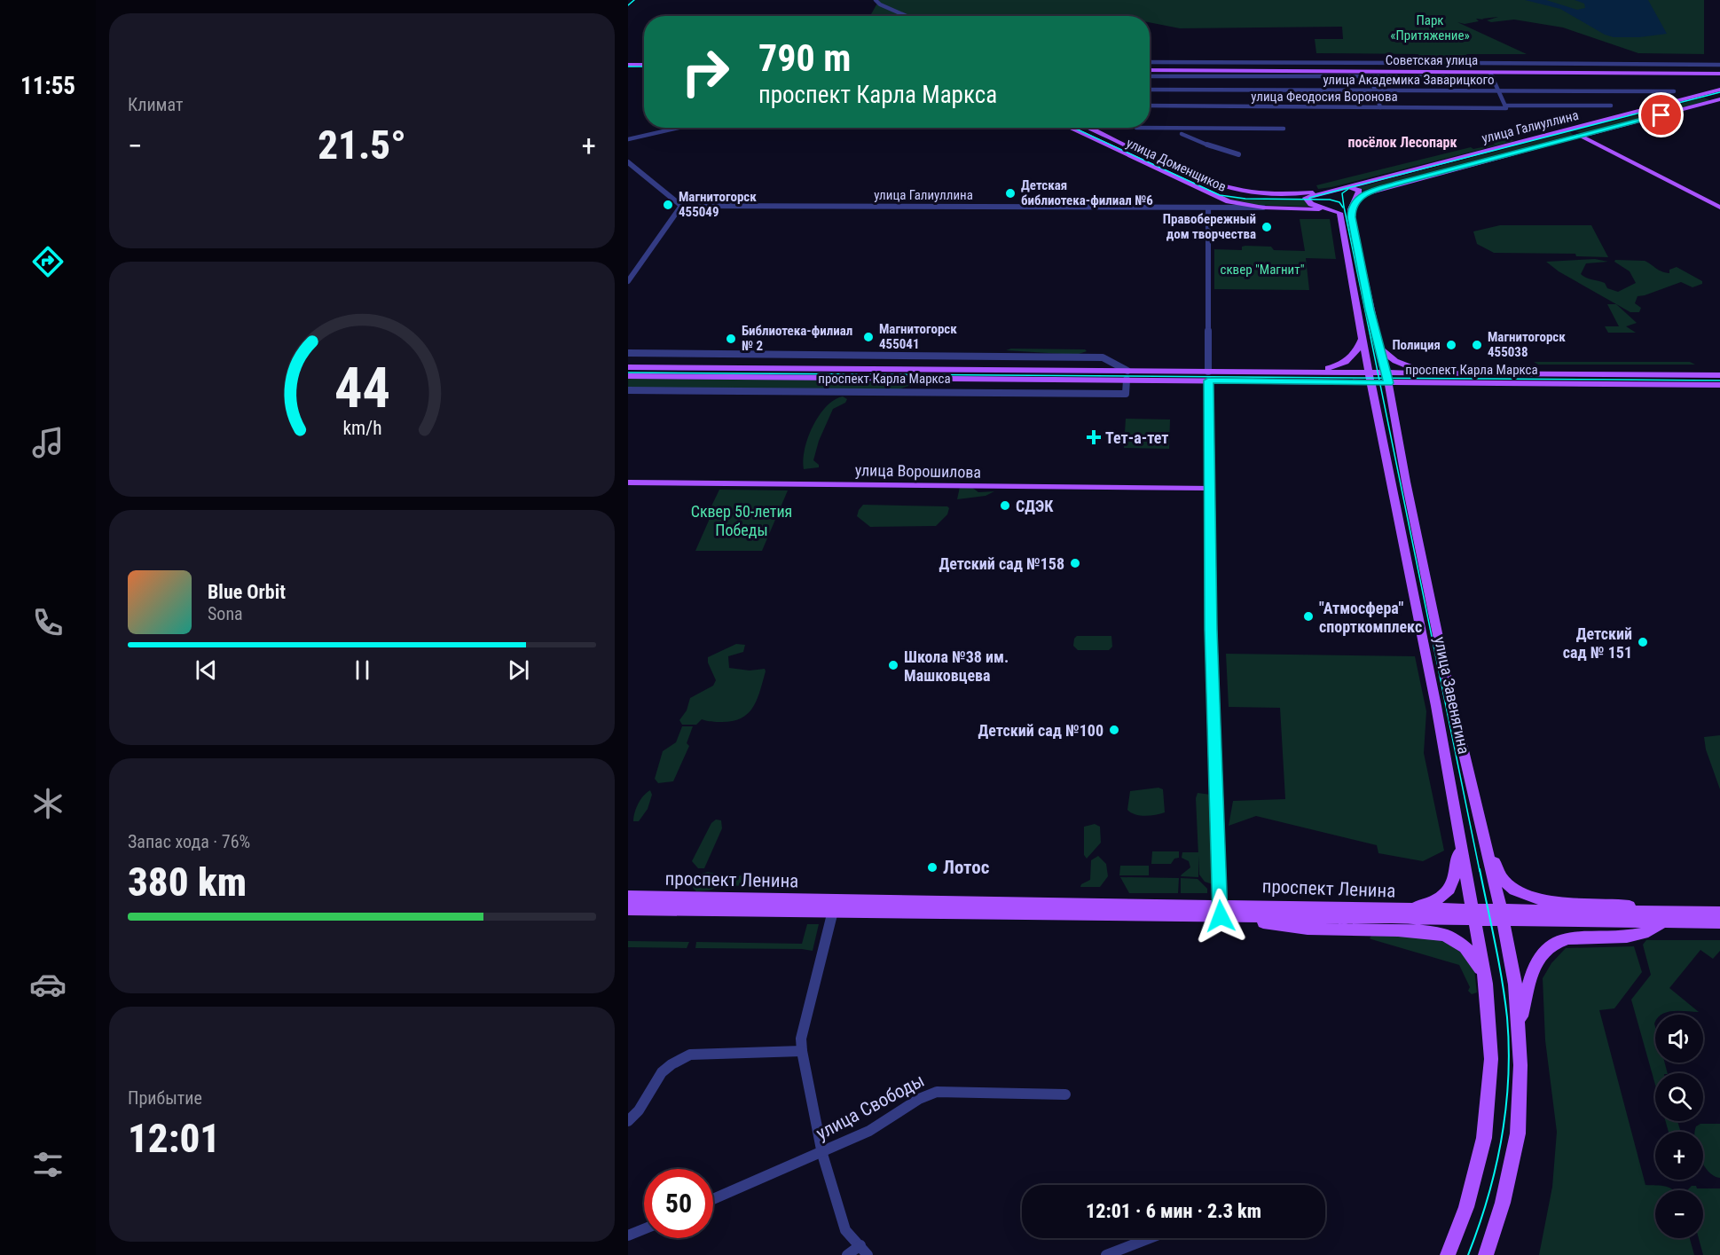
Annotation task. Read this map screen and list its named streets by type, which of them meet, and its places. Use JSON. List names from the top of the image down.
{
  "streets": {
    "main road": [
      "Советская улица",
      "улица Галиуллина",
      "улица Доменщиков",
      "проспект Карла Маркса",
      "улица Ворошилова",
      "улица Завенягина",
      "проспект Ленина"
    ],
    "street": ["улица Академика Заварицкого", "улица Феодосия Воронова", "улица Свободы"]
  },
  "crossings": [
    ["улица Галиуллина", "улица Доменщиков"],
    ["улица Галиуллина", "улица Завенягина"],
    ["проспект Карла Маркса", "улица Завенягина"],
    ["улица Завенягина", "проспект Ленина"]
  ],
  "districts": ["посёлок Лесопарк"],
  "parks": ["Парк «Притяжение»", "сквер \"Магнит\"", "Сквер 50-летия Победы"],
  "places": {
    "other": [
      "Детская библиотека-филиал №6",
      "Магнитогорск 455049",
      "Правобережный дом творчества",
      "Магнитогорск 455041",
      "Библиотека-филиал № 2",
      "Полиция",
      "Магнитогорск 455038",
      "СДЭК",
      "Детский сад №158",
      "\"Атмосфера\" спорткомплекс",
      "Детский сад № 151",
      "Школа №38 им. Машковцева",
      "Детский сад №100",
      "Лотос"
    ],
    "health": ["Тет-а-тет"]
  },
  "page": {
    "tabs": "11:55",
    "tile": [
      "Климат",
      ["Запас хода · 76%", "380 km"],
      ["Прибытие", "12:01"]
    ],
    "turn": ["790 m", "проспект Карла Маркса"],
    "heat": ["−", "21.5°", "+"],
    "song": ["Blue Orbit", "Sona"],
    "map_buttons": ["+", "−"],
    "limit": "50",
    "trip": "12:01 · 6 мин · 2.3 km",
    "gauge": ["44", "km/h"]
  }
}
